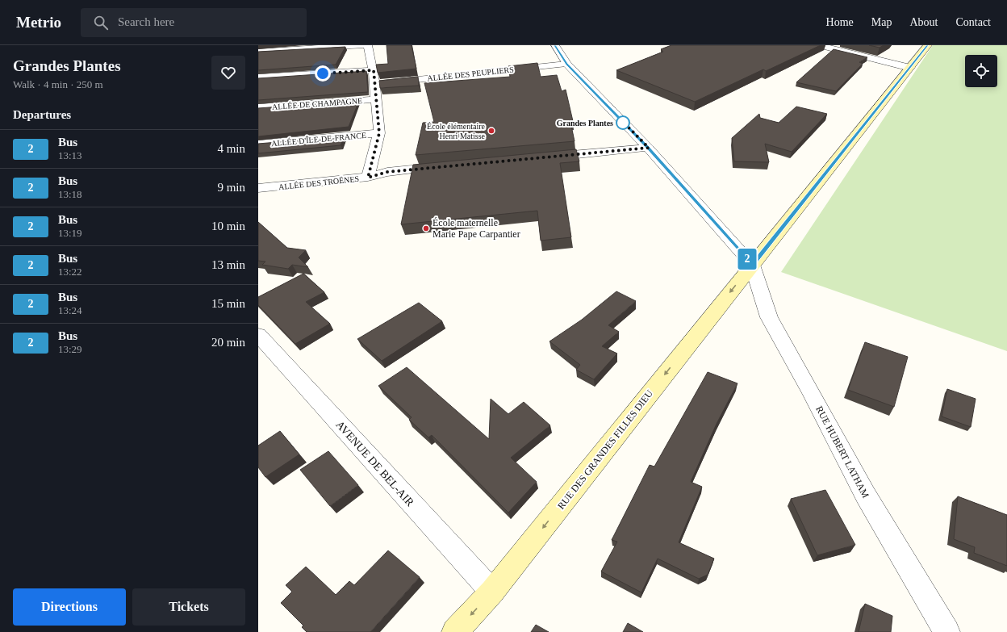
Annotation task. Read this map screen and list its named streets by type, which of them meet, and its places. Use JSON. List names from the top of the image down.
{
  "streets": {
    "main road": ["RUE DES GRANDES FILLES DIEU"],
    "street": [
      "ALLÉE DES PEUPLIERS",
      "ALLÉE DE CHAMPAGNE",
      "ALLÉE D'ÎLE-DE-FRANCE",
      "ALLÉE DES TROËNES",
      "RUE HUBERT LATHAM",
      "AVENUE DE BEL-AIR"
    ]
  },
  "crossings": [
    ["RUE DES GRANDES FILLES DIEU", "RUE HUBERT LATHAM"],
    ["RUE DES GRANDES FILLES DIEU", "AVENUE DE BEL-AIR"]
  ],
  "one_way": ["RUE DES GRANDES FILLES DIEU"],
  "places": ["Grandes Plantes", "École élémentaire Henri Matisse", "École maternelle Marie Pape Carpantier"],
  "lines": ["bus line 2"],
  "page": {
    "header": "Metrio",
    "search": "Search here",
    "nav": [
      "Home",
      "Map",
      "About",
      "Contact"
    ],
    "heading": [
      ["Grandes Plantes", "Walk · 4 min · 250 m"],
      "Departures"
    ],
    "on_map": "2",
    "list": [
      {
        "mark": "2",
        "name": "Bus",
        "note": "13:13",
        "value": "4 min"
      },
      {
        "mark": "2",
        "name": "Bus",
        "note": "13:18",
        "value": "9 min"
      },
      {
        "mark": "2",
        "name": "Bus",
        "note": "13:19",
        "value": "10 min"
      },
      {
        "mark": "2",
        "name": "Bus",
        "note": "13:22",
        "value": "13 min"
      },
      {
        "mark": "2",
        "name": "Bus",
        "note": "13:24",
        "value": "15 min"
      },
      {
        "mark": "2",
        "name": "Bus",
        "note": "13:29",
        "value": "20 min"
      }
    ],
    "buttons": ["Directions", "Tickets"]
  }
}
